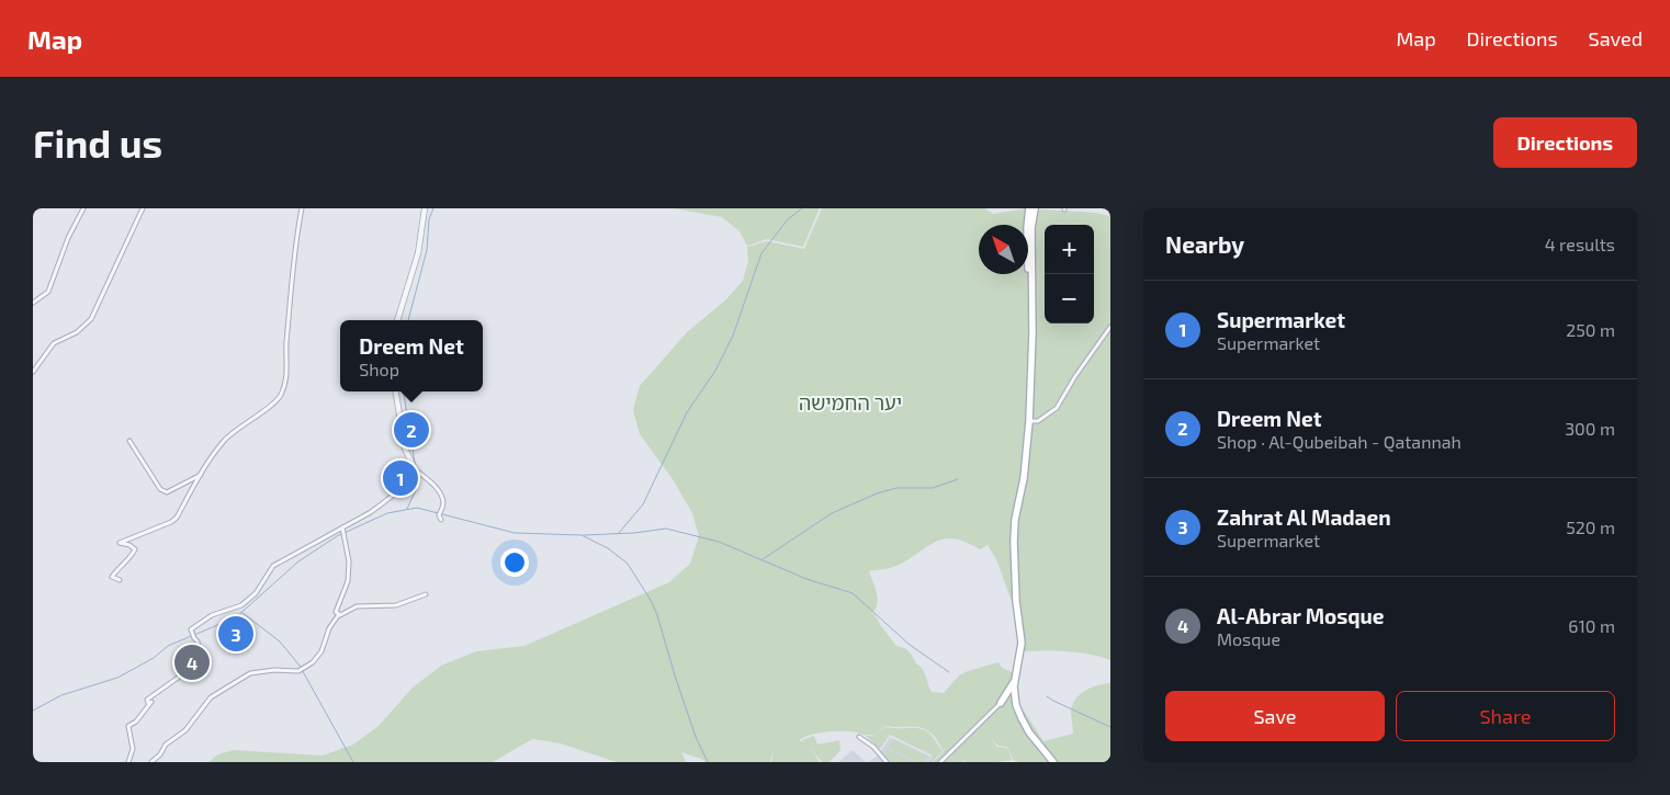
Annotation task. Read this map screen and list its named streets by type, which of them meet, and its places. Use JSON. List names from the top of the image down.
{
  "parks": ["יער החמישה"],
  "north": "top left",
  "page": {
    "header": "Map",
    "nav": ["Map", "Directions", "Saved"],
    "buttons": [
      "Directions",
      ["Save", "Share"]
    ],
    "title": "Find us",
    "heading": ["Nearby", "4 results"],
    "map_buttons": ["+", "−"],
    "list": [
      {
        "mark": "1",
        "name": "Supermarket",
        "note": "Supermarket",
        "value": "250 m"
      },
      {
        "mark": "2",
        "name": "Dreem Net",
        "note": "Shop · Al-Qubeibah - Qatannah",
        "value": "300 m"
      },
      {
        "mark": "3",
        "name": "Zahrat Al Madaen",
        "note": "Supermarket",
        "value": "520 m"
      },
      {
        "mark": "4",
        "name": "Al-Abrar Mosque",
        "note": "Mosque",
        "value": "610 m"
      }
    ],
    "popup": ["Dreem Net", "Shop"],
    "pins": [
      "2",
      "1",
      "3",
      "4"
    ]
  }
}
